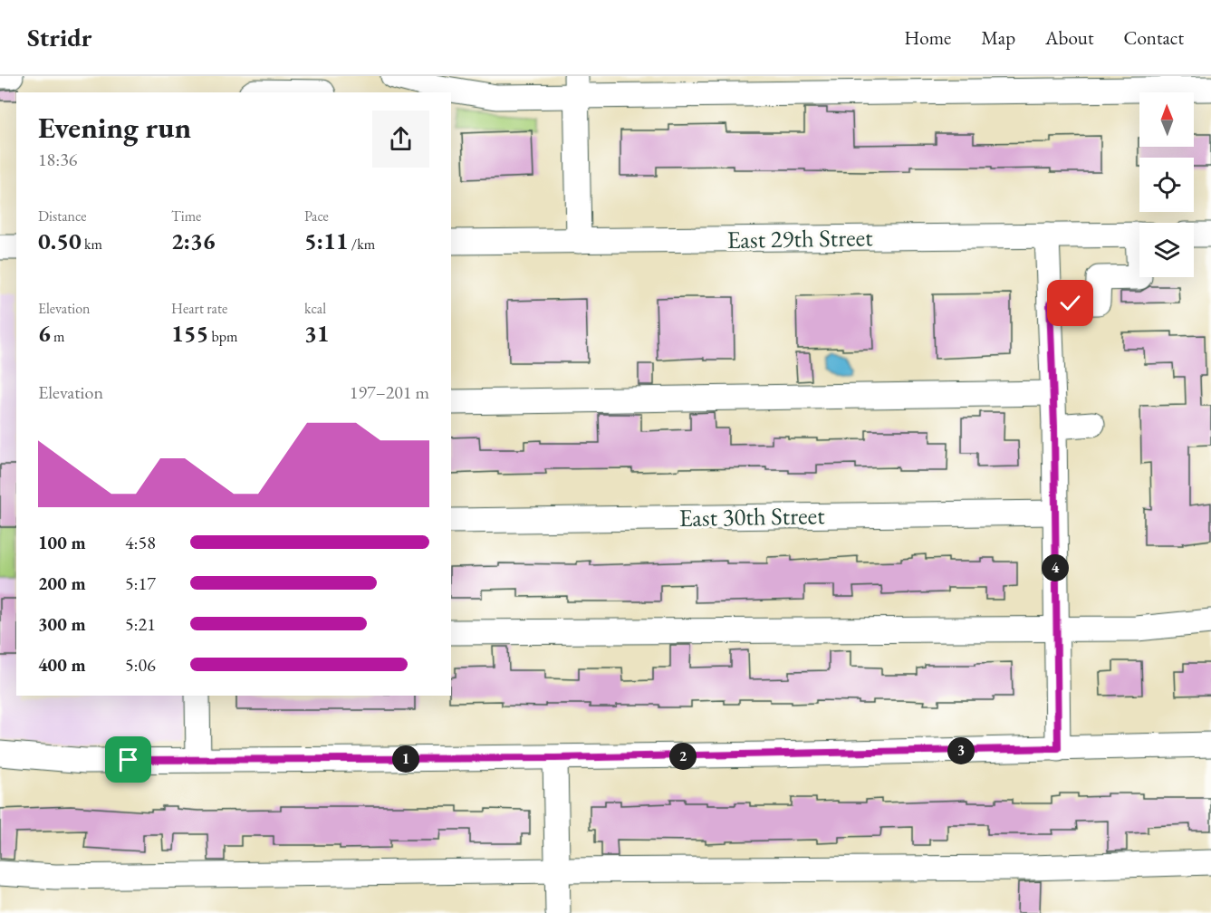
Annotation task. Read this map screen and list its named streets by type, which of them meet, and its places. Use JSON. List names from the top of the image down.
{
  "streets": {
    "street": ["East 29th Street", "East 30th Street"]
  },
  "north": "top",
  "page": {
    "header": "Stridr",
    "nav": [
      "Home",
      "Map",
      "About",
      "Contact"
    ],
    "heading": ["Evening run", "18:36"],
    "stats": [
      ["Distance", "0.50 km"],
      ["Time", "2:36"],
      ["Pace", "5:11 /km"],
      ["Elevation", "6 m"],
      ["Heart rate", "155 bpm"],
      ["kcal", "31"]
    ],
    "chart": ["Elevation", "197–201 m"],
    "list": [
      {
        "name": "100 m",
        "note": "4:58"
      },
      {
        "name": "200 m",
        "note": "5:17"
      },
      {
        "name": "300 m",
        "note": "5:21"
      },
      {
        "name": "400 m",
        "note": "5:06"
      }
    ],
    "pins": [
      "4",
      "3",
      "2",
      "1"
    ]
  }
}
